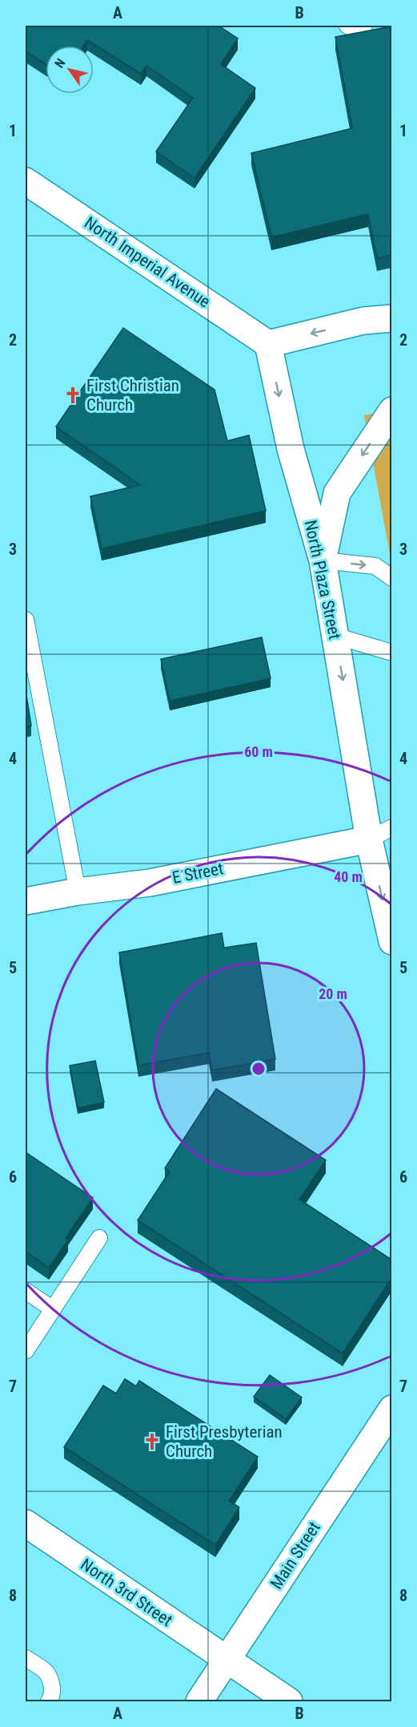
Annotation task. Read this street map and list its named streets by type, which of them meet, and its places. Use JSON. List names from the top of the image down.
{
  "streets": {
    "street": [
      "North Imperial Avenue",
      "North Plaza Street",
      "E Street",
      "Main Street",
      "North 3rd Street"
    ]
  },
  "crossings": [
    ["North Imperial Avenue", "North Plaza Street"],
    ["North Plaza Street", "E Street"],
    ["Main Street", "North 3rd Street"]
  ],
  "one_way": ["North Plaza Street"],
  "places": {
    "church": ["First Christian Church", "First Presbyterian Church"]
  },
  "north": "top left",
  "grid": {
    "columns": ["A", "B"],
    "rows": [
      "1",
      "2",
      "3",
      "4",
      "5",
      "6",
      "7",
      "8"
    ]
  },
  "rings": ["60 m", "40 m", "20 m"]
}
